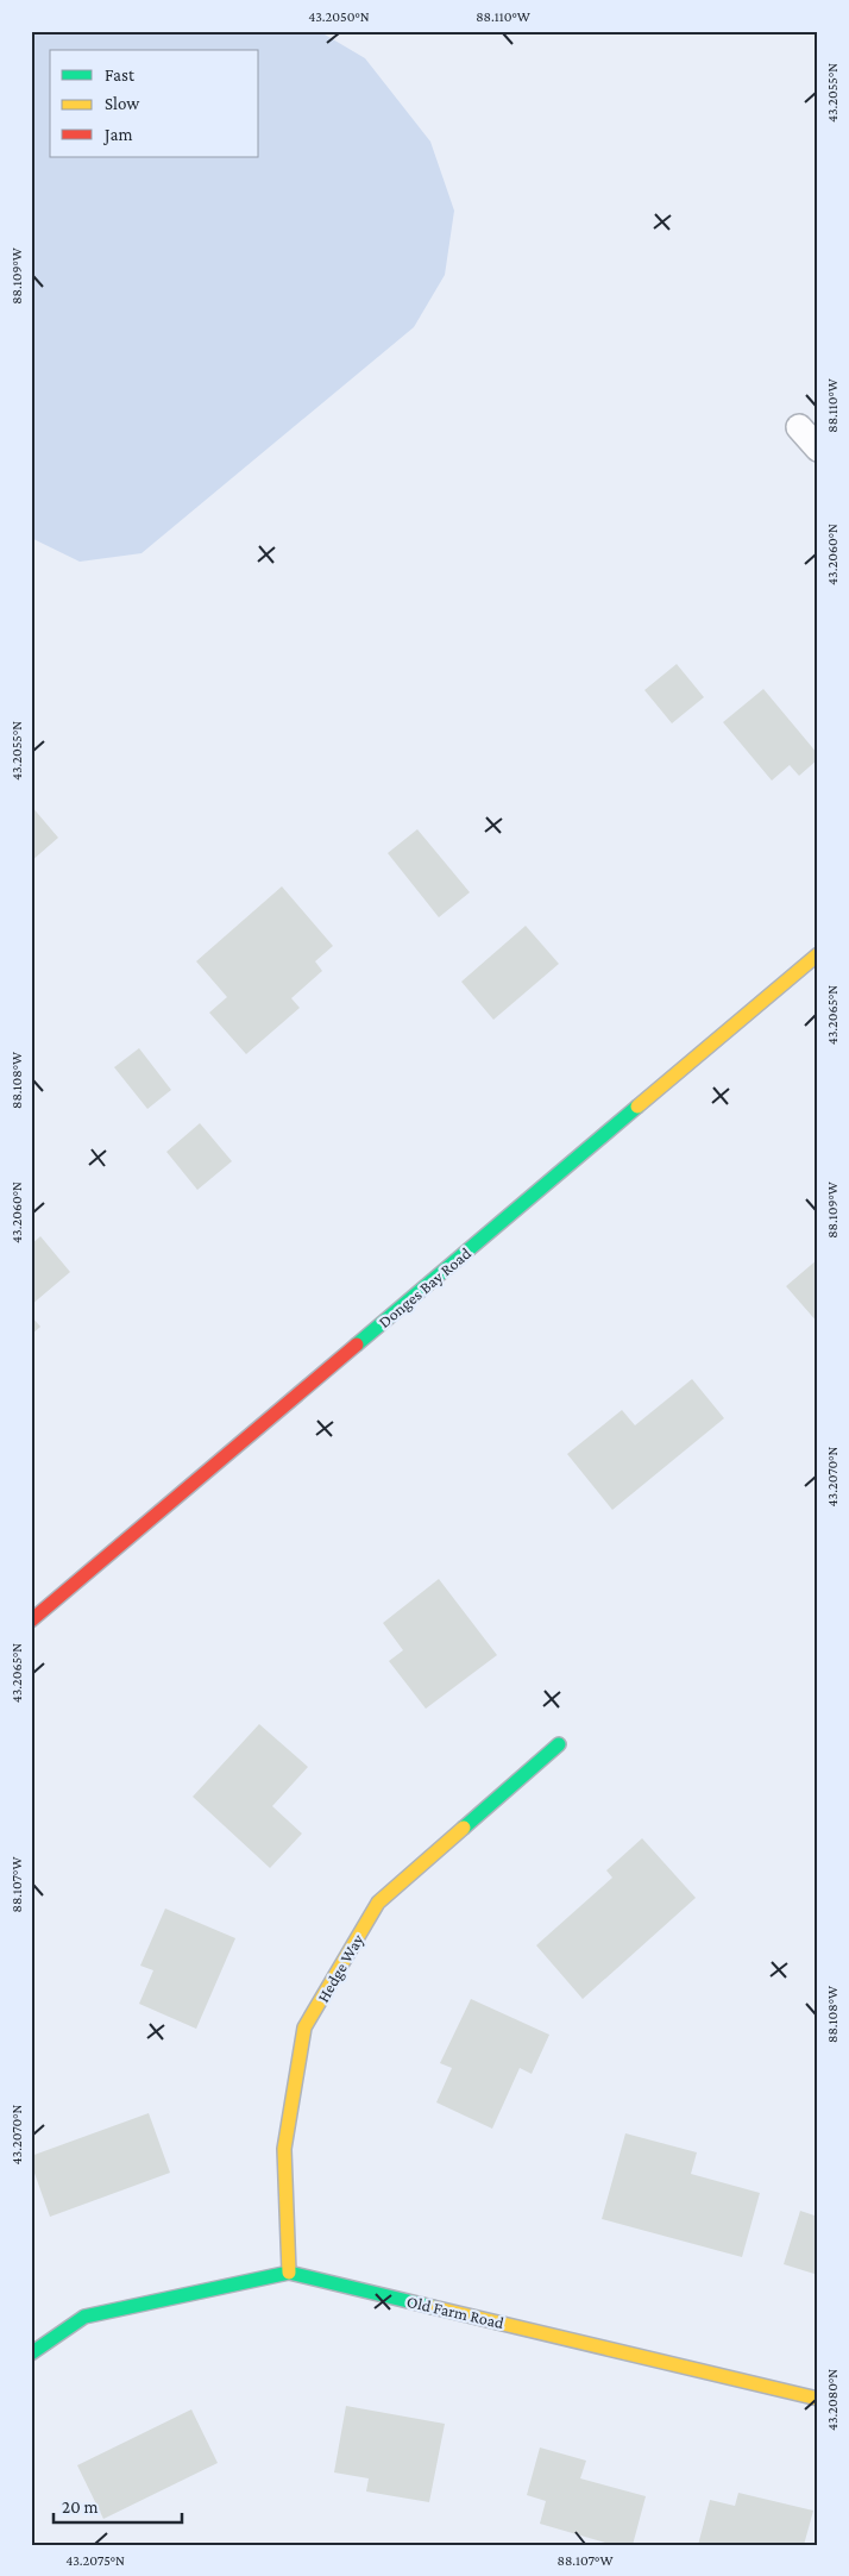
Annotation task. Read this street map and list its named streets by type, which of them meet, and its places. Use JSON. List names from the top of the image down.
{
  "streets": {
    "street": ["Donges Bay Road", "Hedge Way", "Old Farm Road"]
  },
  "crossings": [
    ["Hedge Way", "Old Farm Road"]
  ],
  "legend": ["Fast", "Slow", "Jam"],
  "scale_bar": "20 m",
  "coordinates": [
    "43.2050°N",
    "88.110°W",
    "43.2055°N",
    "88.109°W",
    "43.2060°N",
    "43.2065°N",
    "88.108°W",
    "43.2070°N",
    "88.107°W",
    "43.2080°N",
    "43.2075°N"
  ]
}
